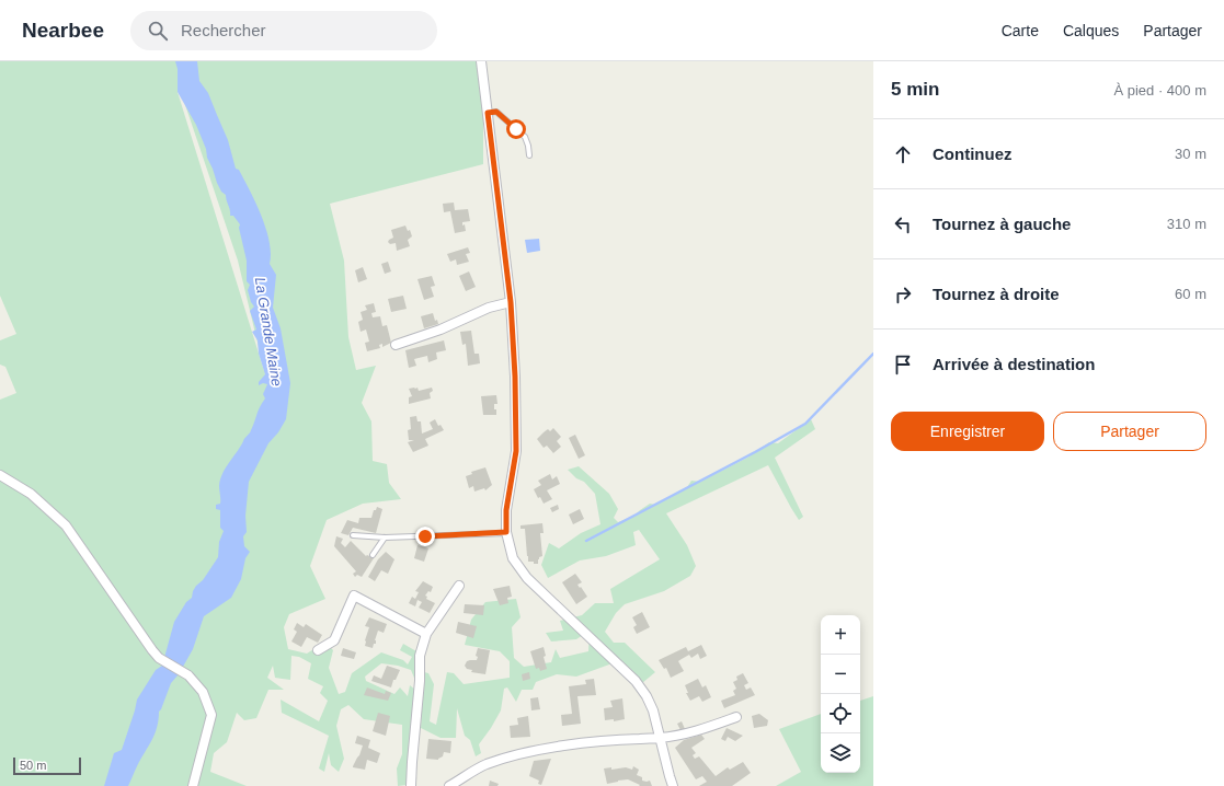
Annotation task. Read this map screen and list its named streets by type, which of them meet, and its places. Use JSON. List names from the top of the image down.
{
  "water": ["La Grande Maine"],
  "scale_bar": "50 m",
  "page": {
    "header": "Nearbee",
    "search": "Rechercher",
    "nav": ["Carte", "Calques", "Partager"],
    "heading": ["5 min", "À pied · 400 m"],
    "list": [
      ["Continuez", "30 m"],
      ["Tournez à gauche", "310 m"],
      ["Tournez à droite", "60 m"],
      "Arrivée à destination"
    ],
    "buttons": ["Enregistrer", "Partager"],
    "map_buttons": ["+", "−"],
    "scale": "50 m"
  }
}
